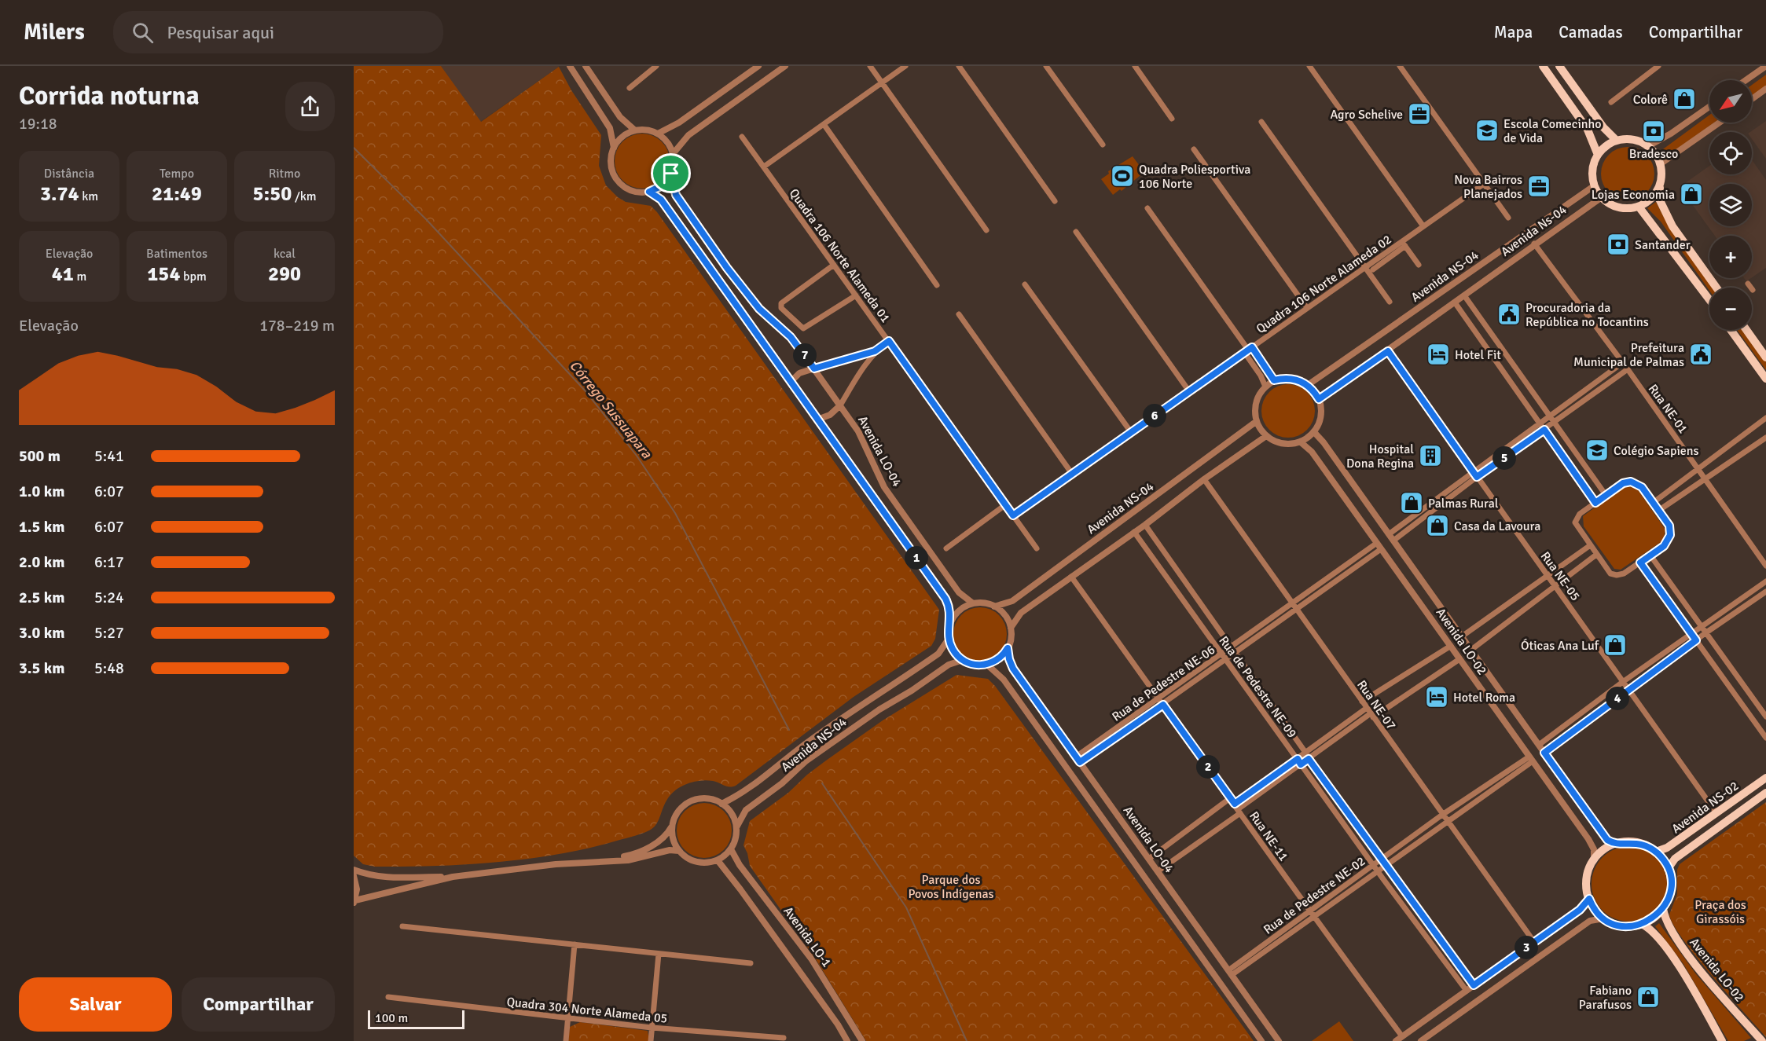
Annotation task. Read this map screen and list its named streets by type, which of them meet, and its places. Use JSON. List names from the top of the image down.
{
  "streets": {
    "main road": ["Avenida LO-02", "Avenida NS-02"],
    "street": [
      "Avenida Ns-04",
      "Quadra 106 Norte Alameda 01",
      "Avenida NS-04",
      "Quadra 106 Norte Alameda 02",
      "Rua NE-01",
      "Avenida LO-04",
      "Rua NE-05",
      "Rua de Pedestre NE-06",
      "Rua de Pedestre NE-09",
      "Rua NE-07",
      "Rua NE-11",
      "Rua de Pedestre NE-02",
      "Avenida LO-1",
      "Quadra 304 Norte Alameda 05"
    ]
  },
  "crossings": [
    ["Avenida Ns-04", "Avenida NS-04"],
    ["Avenida Ns-04", "Rua NE-01"],
    ["Avenida Ns-04", "Rua NE-05"],
    ["Avenida Ns-04", "Avenida LO-02"],
    ["Quadra 106 Norte Alameda 01", "Quadra 106 Norte Alameda 02"],
    ["Avenida NS-04", "Avenida LO-04"],
    ["Avenida NS-04", "Avenida LO-02"],
    ["Avenida NS-04", "Avenida LO-1"],
    ["Avenida LO-04", "Rua de Pedestre NE-06"],
    ["Avenida LO-04", "Rua de Pedestre NE-02"],
    ["Rua NE-05", "Avenida NS-02"],
    ["Avenida LO-02", "Rua de Pedestre NE-06"],
    ["Avenida LO-02", "Avenida NS-02"],
    ["Avenida LO-02", "Rua de Pedestre NE-02"],
    ["Rua de Pedestre NE-06", "Rua de Pedestre NE-09"],
    ["Rua de Pedestre NE-06", "Rua NE-07"],
    ["Rua de Pedestre NE-06", "Rua NE-11"],
    ["Rua de Pedestre NE-09", "Rua de Pedestre NE-02"],
    ["Rua NE-07", "Rua de Pedestre NE-02"],
    ["Rua NE-11", "Rua de Pedestre NE-02"]
  ],
  "water": ["Córrego Sussuapara"],
  "parks": ["Parque dos Povos Indígenas", "Praça dos Girassóis"],
  "places": {
    "shop": [
      "Colorê",
      "Lojas Economia",
      "Palmas Rural",
      "Casa da Lavoura",
      "Óticas Ana Luf",
      "Fabiano Parafusos"
    ],
    "office": ["Agro Schelive", "Nova Bairros Planejados"],
    "school or university": ["Escola Comecinho de Vida", "Colégio Sapiens"],
    "bank": ["Bradesco", "Santander"],
    "sports": ["Quadra Poliesportiva 106 Norte"],
    "public building": ["Procuradoria da República no Tocantins", "Prefeitura Municipal de Palmas"],
    "hotel": ["Hotel Fit", "Hotel Roma"],
    "building": ["Hospital Dona Regina"]
  },
  "scale_bar": "100 m",
  "north": "bottom left",
  "page": {
    "header": "Milers",
    "search": "Pesquisar aqui",
    "nav": ["Mapa", "Camadas", "Compartilhar"],
    "heading": ["Corrida noturna", "19:18"],
    "map_buttons": ["+", "−"],
    "stats": [
      ["Distância", "3.74 km"],
      ["Tempo", "21:49"],
      ["Ritmo", "5:50 /km"],
      ["Elevação", "41 m"],
      ["Batimentos", "154 bpm"],
      ["kcal", "290"]
    ],
    "chart": ["Elevação", "178–219 m"],
    "pins": [
      "7",
      "6",
      "5",
      "1",
      "4",
      "2",
      "3"
    ],
    "list": [
      {
        "name": "500 m",
        "note": "5:41"
      },
      {
        "name": "1.0 km",
        "note": "6:07"
      },
      {
        "name": "1.5 km",
        "note": "6:07"
      },
      {
        "name": "2.0 km",
        "note": "6:17"
      },
      {
        "name": "2.5 km",
        "note": "5:24"
      },
      {
        "name": "3.0 km",
        "note": "5:27"
      },
      {
        "name": "3.5 km",
        "note": "5:48"
      }
    ],
    "buttons": ["Salvar", "Compartilhar"],
    "scale": "100 m"
  }
}
